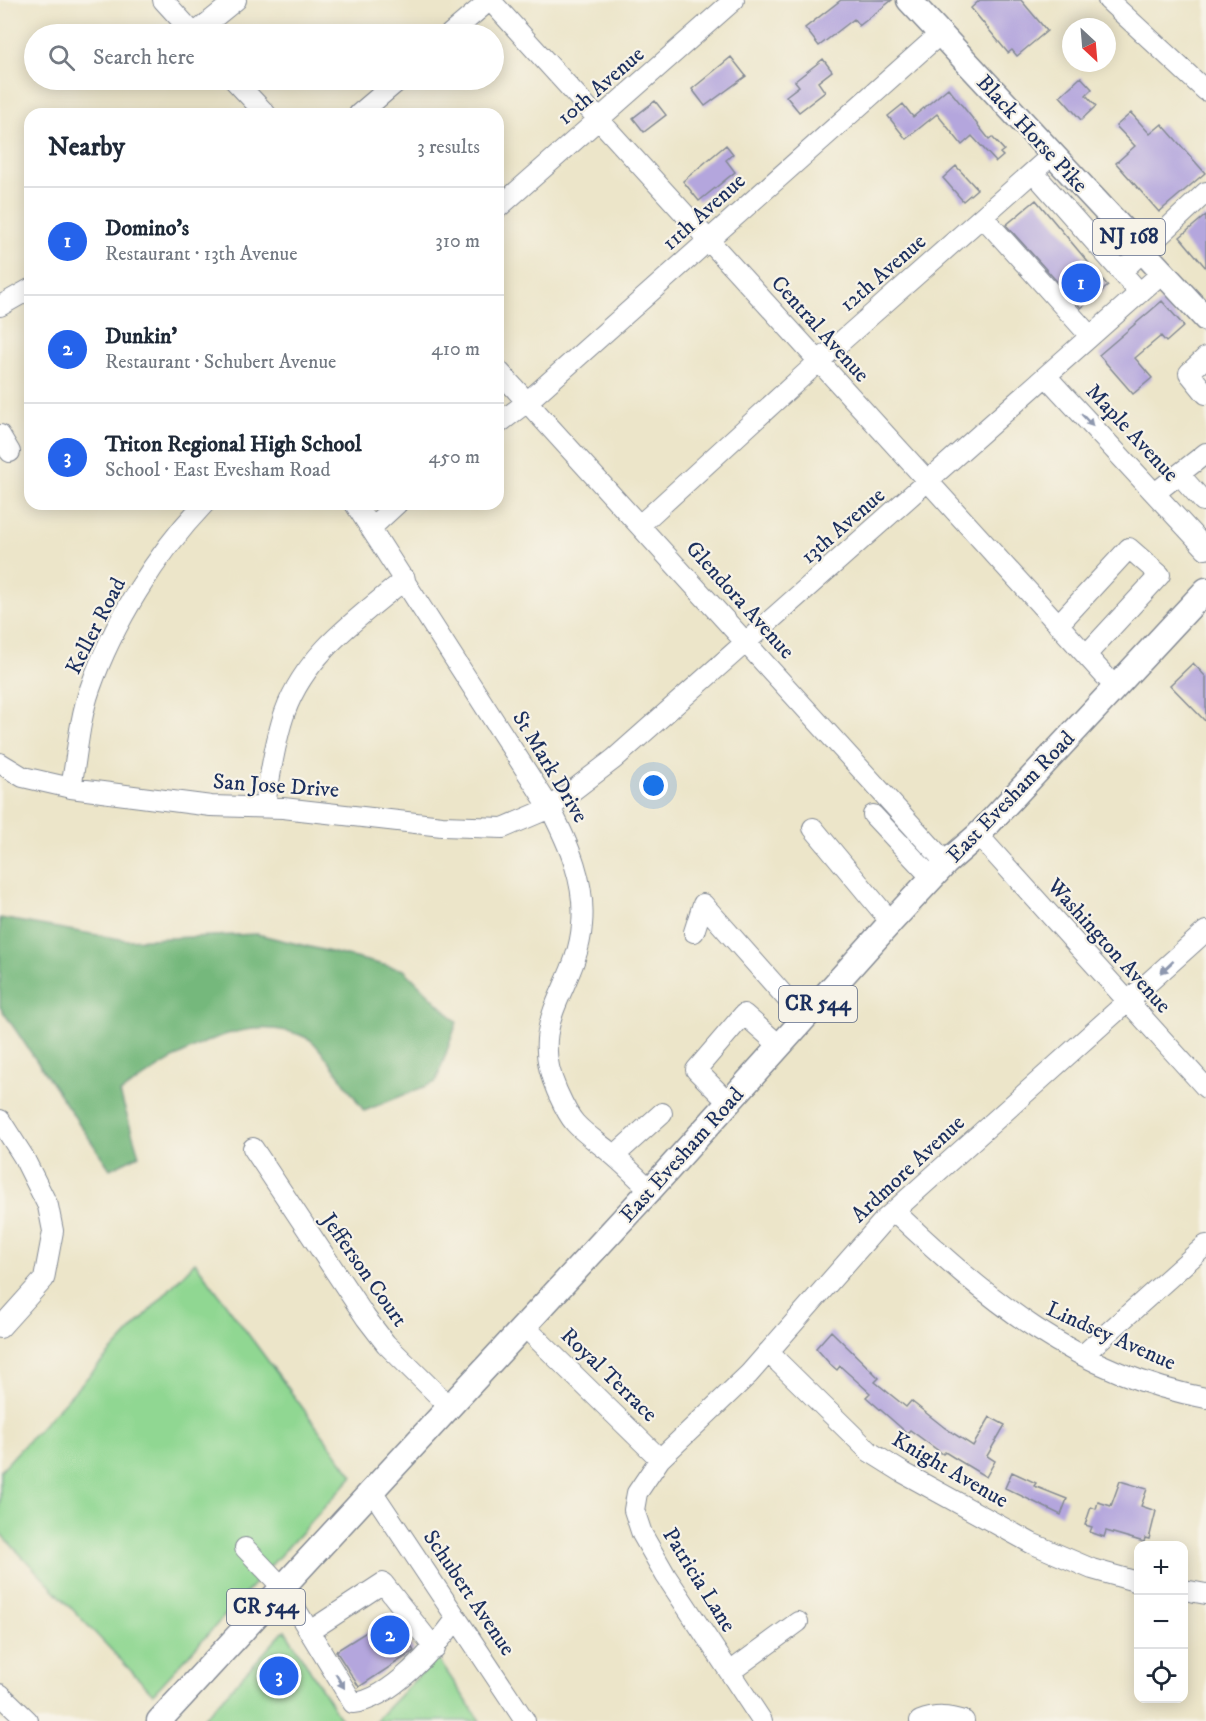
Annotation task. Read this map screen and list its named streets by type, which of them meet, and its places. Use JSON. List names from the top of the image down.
{
  "streets": {
    "main road": [
      "Black Horse Pike",
      "NJ 168",
      "East Evesham Road",
      "CR 544"
    ],
    "street": [
      "10th Avenue",
      "11th Avenue",
      "12th Avenue",
      "Central Avenue",
      "Maple Avenue",
      "13th Avenue",
      "Glendora Avenue",
      "Keller Road",
      "St Mark Drive",
      "San Jose Drive",
      "Washington Avenue",
      "Ardmore Avenue",
      "Jefferson Court",
      "Lindsey Avenue",
      "Royal Terrace",
      "Knight Avenue",
      "Patricia Lane",
      "Schubert Avenue"
    ]
  },
  "crossings": [
    ["10th Avenue", "Central Avenue"],
    ["Black Horse Pike", "11th Avenue"],
    ["Black Horse Pike", "12th Avenue"],
    ["Black Horse Pike", "13th Avenue"],
    ["11th Avenue", "Central Avenue"],
    ["11th Avenue", "Glendora Avenue"],
    ["12th Avenue", "Central Avenue"],
    ["12th Avenue", "Glendora Avenue"],
    ["Central Avenue", "13th Avenue"],
    ["Central Avenue", "East Evesham Road"],
    ["Maple Avenue", "13th Avenue"],
    ["13th Avenue", "Glendora Avenue"],
    ["13th Avenue", "St Mark Drive"],
    ["13th Avenue", "San Jose Drive"],
    ["Glendora Avenue", "East Evesham Road"],
    ["Keller Road", "San Jose Drive"],
    ["St Mark Drive", "San Jose Drive"],
    ["St Mark Drive", "East Evesham Road"],
    ["East Evesham Road", "Washington Avenue"],
    ["East Evesham Road", "Jefferson Court"],
    ["East Evesham Road", "Royal Terrace"],
    ["East Evesham Road", "Schubert Avenue"],
    ["Washington Avenue", "Ardmore Avenue"],
    ["Ardmore Avenue", "Lindsey Avenue"],
    ["Ardmore Avenue", "Royal Terrace"],
    ["Ardmore Avenue", "Knight Avenue"],
    ["Ardmore Avenue", "Patricia Lane"],
    ["Royal Terrace", "Patricia Lane"]
  ],
  "one_way": ["Maple Avenue"],
  "north": "bottom right",
  "page": {
    "search": "Search here",
    "heading": ["Nearby", "3 results"],
    "list": [
      {
        "mark": "1",
        "name": "Domino's",
        "note": "Restaurant · 13th Avenue",
        "value": "310 m"
      },
      {
        "mark": "2",
        "name": "Dunkin'",
        "note": "Restaurant · Schubert Avenue",
        "value": "410 m"
      },
      {
        "mark": "3",
        "name": "Triton Regional High School",
        "note": "School · East Evesham Road",
        "value": "450 m"
      }
    ],
    "pins": ["1", "2", "3"],
    "map_buttons": ["+", "−"]
  }
}
